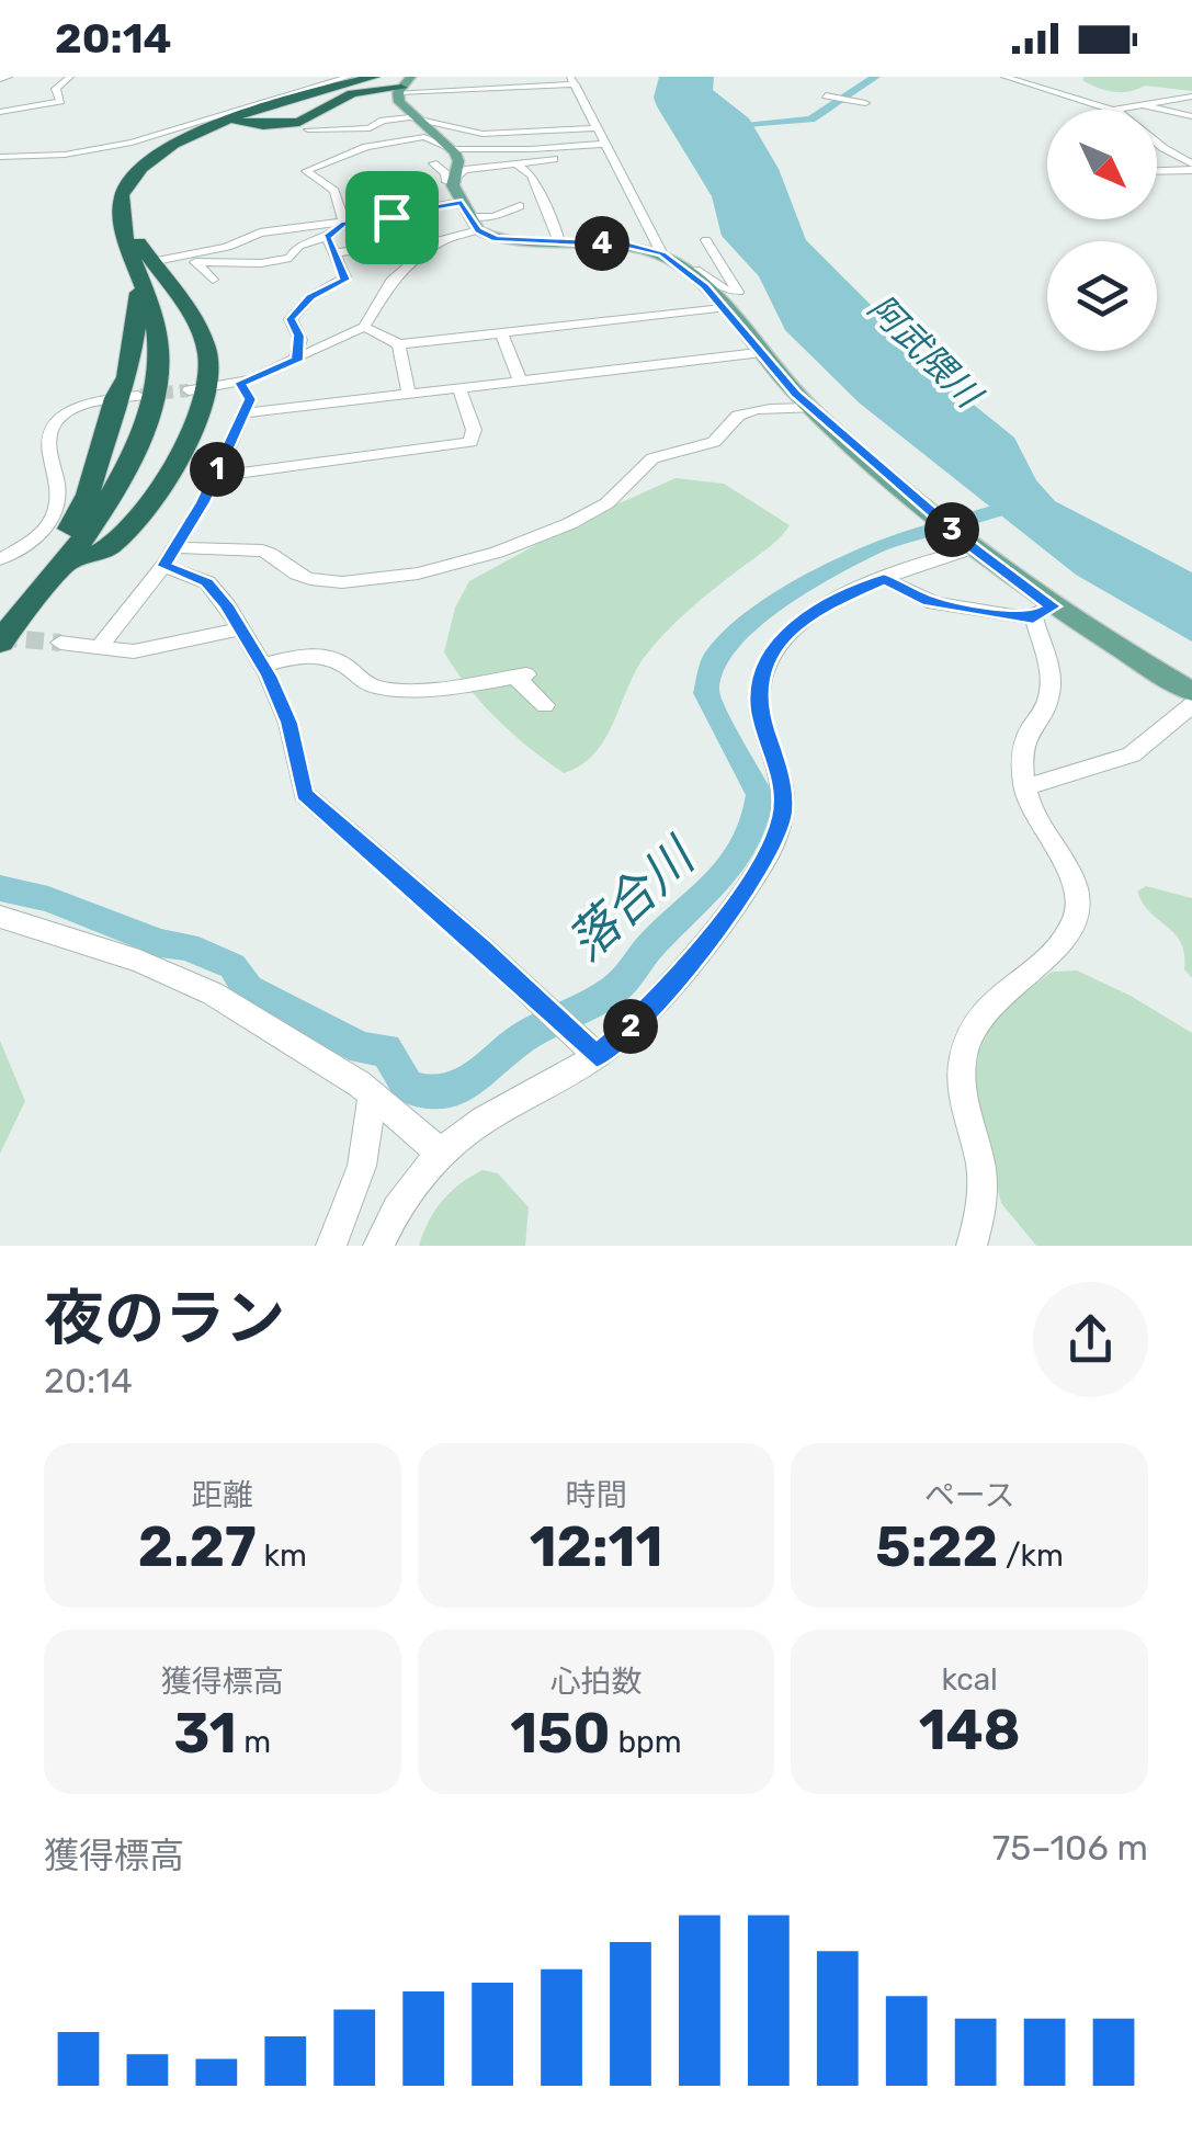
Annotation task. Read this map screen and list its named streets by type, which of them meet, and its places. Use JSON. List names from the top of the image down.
{
  "water": ["阿武隈川", "落合川"],
  "north": "bottom right",
  "page": {
    "status": "20:14",
    "pins": [
      "4",
      "1",
      "3",
      "2"
    ],
    "heading": ["夜のラン", "20:14"],
    "stats": [
      ["距離", "2.27 km"],
      ["時間", "12:11"],
      ["ペース", "5:22 /km"],
      ["獲得標高", "31 m"],
      ["心拍数", "150 bpm"],
      ["kcal", "148"]
    ],
    "chart": ["獲得標高", "75–106 m"]
  }
}
